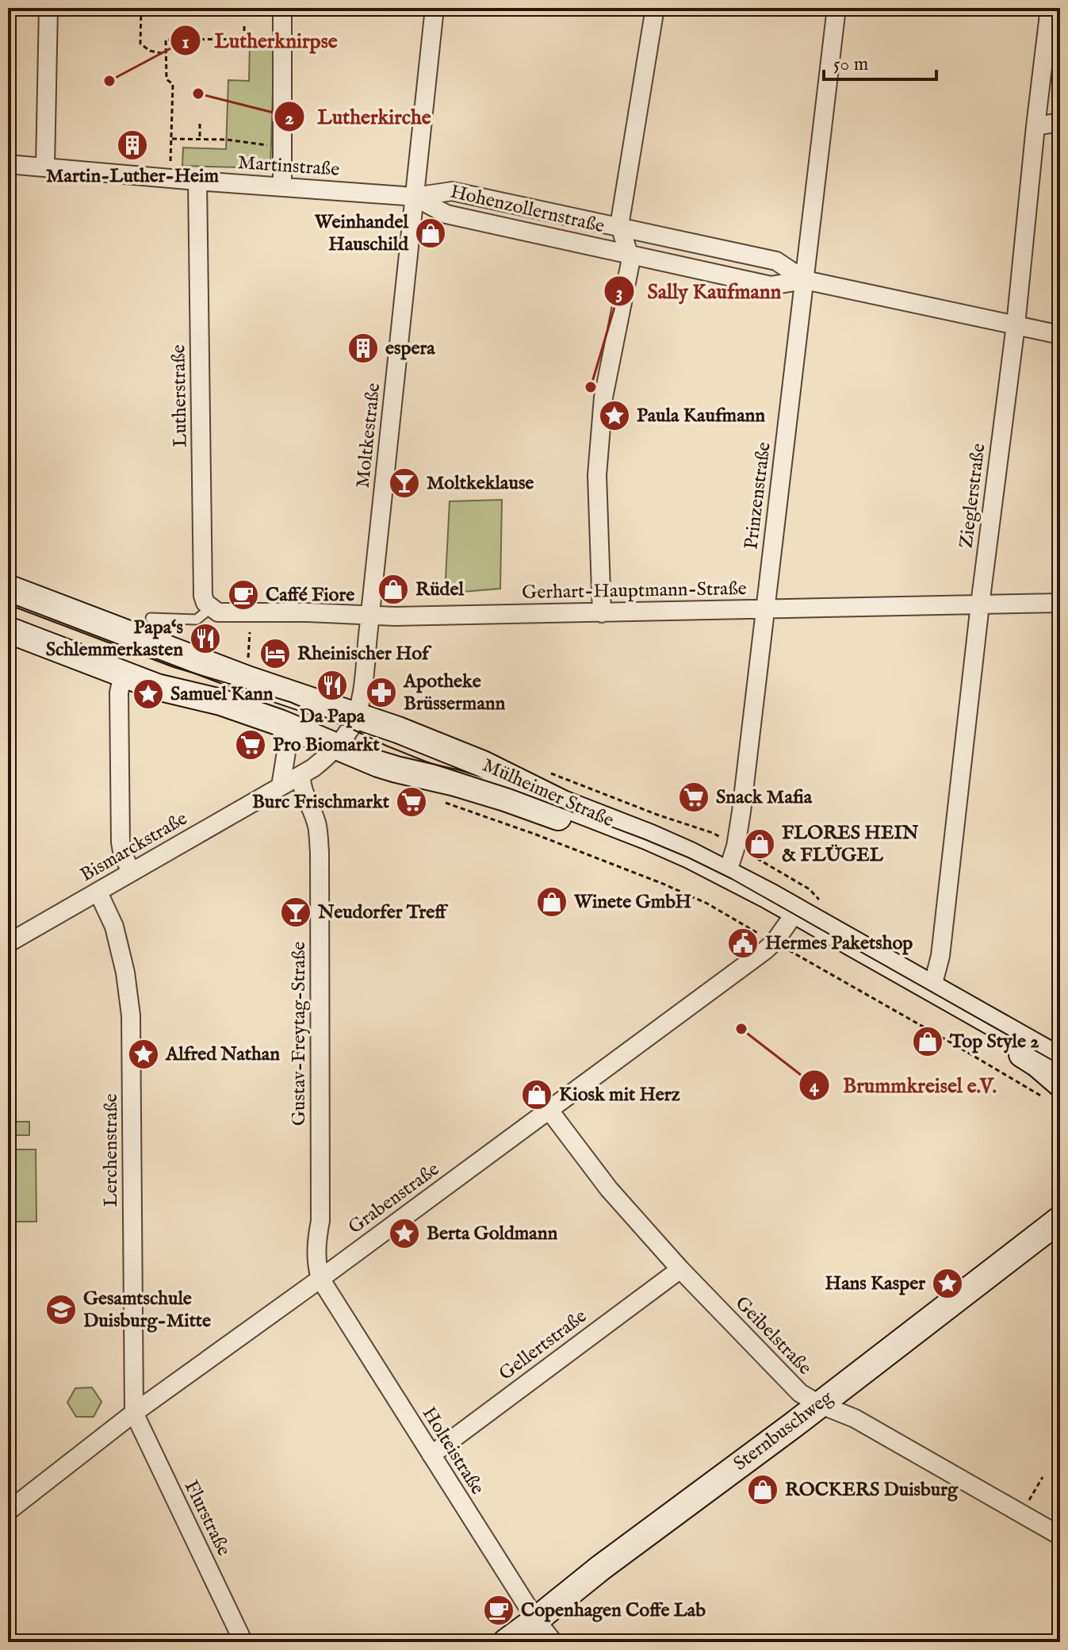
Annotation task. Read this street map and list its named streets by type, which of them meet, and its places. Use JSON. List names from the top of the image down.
{
  "streets": {
    "main road": ["Mülheimer Straße", "Sternbuschweg"],
    "street": [
      "Martinstraße",
      "Hohenzollernstraße",
      "Lutherstraße",
      "Moltkestraße",
      "Prinzenstraße",
      "Zieglerstraße",
      "Gerhart-Hauptmann-Straße",
      "Bismarckstraße",
      "Gustav-Freytag-Straße",
      "Lerchenstraße",
      "Grabenstraße",
      "Geibelstraße",
      "Gellertstraße",
      "Holteistraße",
      "Flurstraße"
    ]
  },
  "crossings": [
    ["Martinstraße", "Hohenzollernstraße"],
    ["Martinstraße", "Lutherstraße"],
    ["Martinstraße", "Moltkestraße"],
    ["Hohenzollernstraße", "Moltkestraße"],
    ["Hohenzollernstraße", "Prinzenstraße"],
    ["Hohenzollernstraße", "Zieglerstraße"],
    ["Lutherstraße", "Gerhart-Hauptmann-Straße"],
    ["Moltkestraße", "Gerhart-Hauptmann-Straße"],
    ["Moltkestraße", "Mülheimer Straße"],
    ["Moltkestraße", "Bismarckstraße"],
    ["Prinzenstraße", "Gerhart-Hauptmann-Straße"],
    ["Prinzenstraße", "Mülheimer Straße"],
    ["Zieglerstraße", "Gerhart-Hauptmann-Straße"],
    ["Zieglerstraße", "Mülheimer Straße"],
    ["Mülheimer Straße", "Bismarckstraße"],
    ["Mülheimer Straße", "Grabenstraße"],
    ["Bismarckstraße", "Gustav-Freytag-Straße"],
    ["Bismarckstraße", "Lerchenstraße"],
    ["Gustav-Freytag-Straße", "Grabenstraße"],
    ["Gustav-Freytag-Straße", "Holteistraße"],
    ["Lerchenstraße", "Grabenstraße"],
    ["Lerchenstraße", "Flurstraße"],
    ["Grabenstraße", "Geibelstraße"],
    ["Grabenstraße", "Holteistraße"],
    ["Grabenstraße", "Flurstraße"],
    ["Geibelstraße", "Gellertstraße"],
    ["Geibelstraße", "Sternbuschweg"],
    ["Gellertstraße", "Holteistraße"],
    ["Sternbuschweg", "Holteistraße"]
  ],
  "places": {
    "other": [
      "Lutherknirpse",
      "Lutherkirche",
      "Sally Kaufmann",
      "Brummkreisel e.V."
    ],
    "building": ["Martin-Luther-Heim", "espera"],
    "shop": [
      "Weinhandel Hauschild",
      "Rüdel",
      "FLORES HEIN & FLÜGEL",
      "Winete GmbH",
      "Top Style 2",
      "Kiosk mit Herz",
      "ROCKERS Duisburg"
    ],
    "place": [
      "Paula Kaufmann",
      "Samuel Kann",
      "Alfred Nathan",
      "Berta Goldmann",
      "Hans Kasper"
    ],
    "bar": ["Moltkeklause", "Neudorfer Treff"],
    "cafe": ["Caffé Fiore", "Copenhagen Coffe Lab"],
    "restaurant": ["Papa‘s Schlemmerkasten", "Da Papa"],
    "hotel": ["Rheinischer Hof"],
    "pharmacy": ["Apotheke Brüssermann"],
    "supermarket": ["Pro Biomarkt", "Snack Mafia", "Burc Frischmarkt"],
    "public building": ["Hermes Paketshop"],
    "school or university": ["Gesamtschule Duisburg-Mitte"]
  },
  "scale_bar": "50 m"
}
